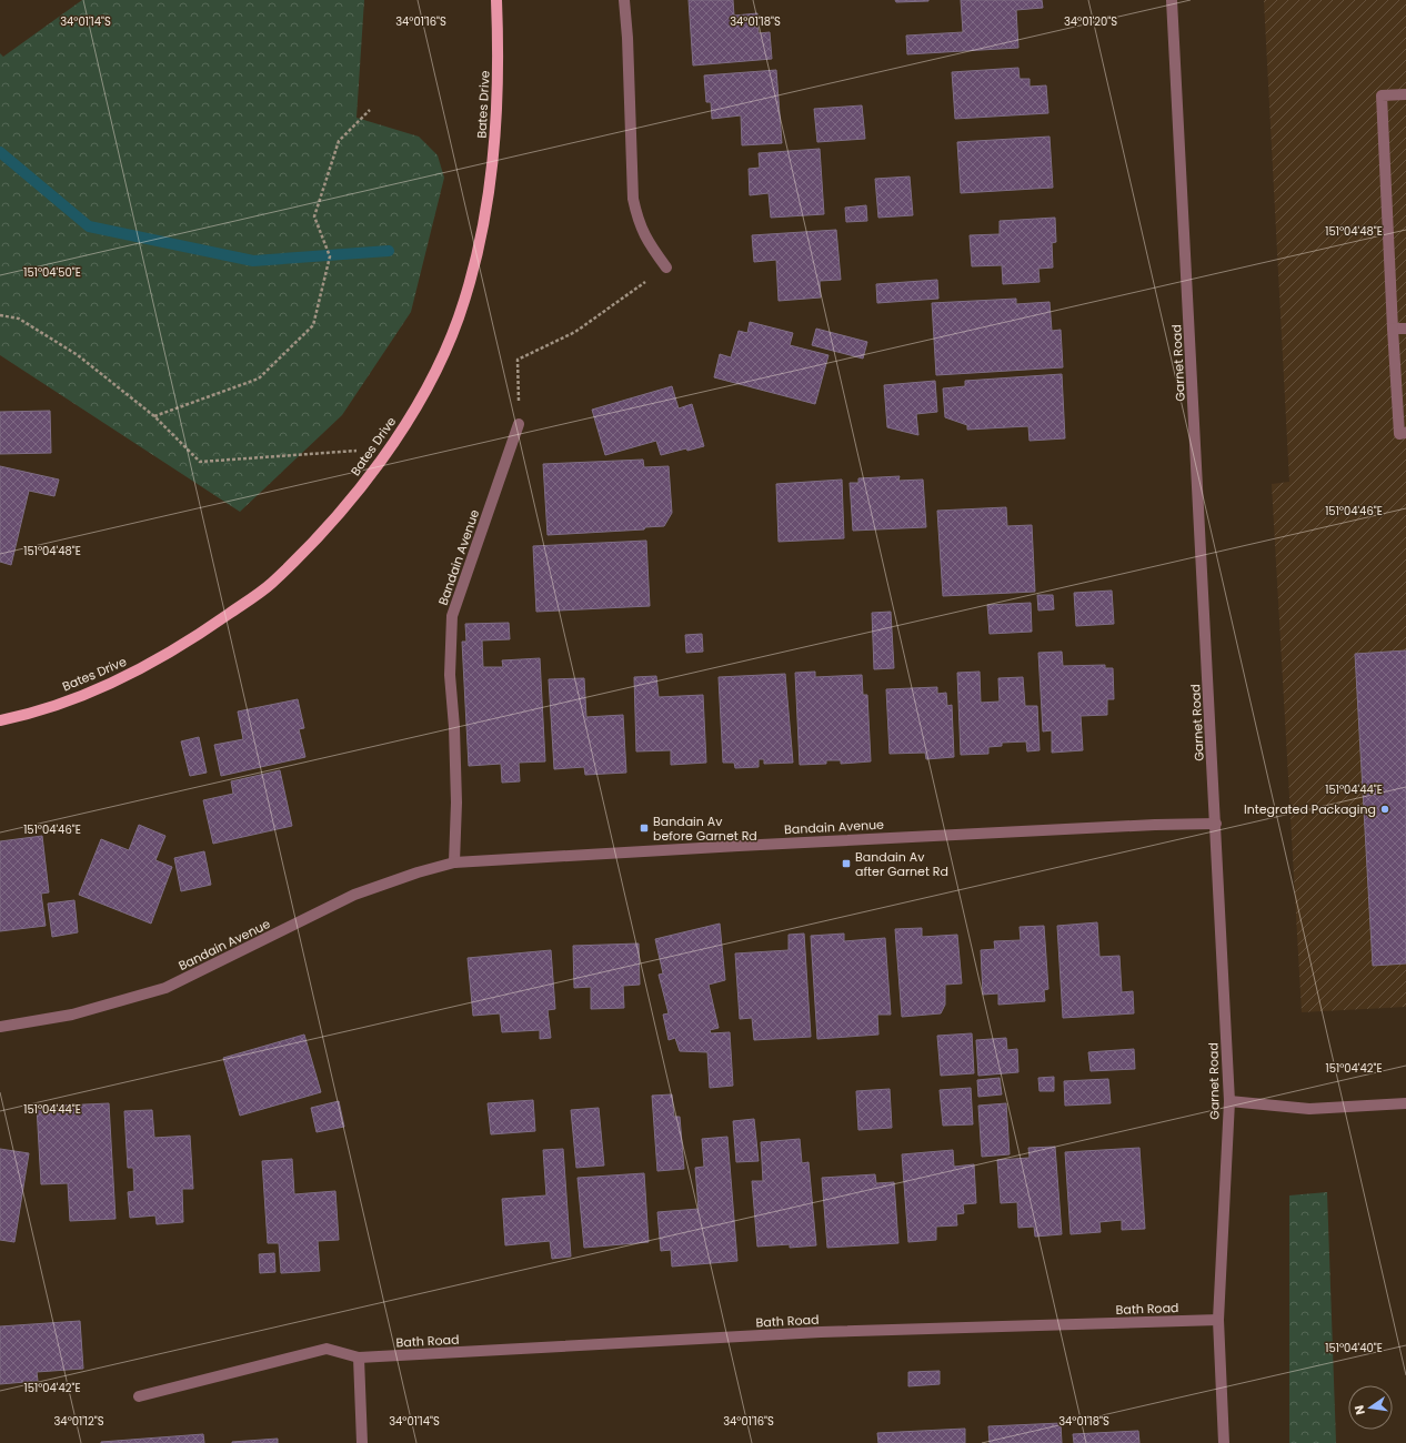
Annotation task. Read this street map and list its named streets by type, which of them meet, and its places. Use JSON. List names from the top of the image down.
{
  "streets": {
    "main road": ["Bates Drive"],
    "street": ["Garnet Road", "Bandain Avenue", "Bath Road"]
  },
  "crossings": [
    ["Garnet Road", "Bandain Avenue"],
    ["Garnet Road", "Bath Road"]
  ],
  "places": {
    "other": ["Integrated Packaging"],
    "transit": ["Bandain Av before Garnet Rd", "Bandain Av after Garnet Rd"]
  },
  "north": "left",
  "coordinates": [
    "34°01'14\"S",
    "34°01'16\"S",
    "34°01'18\"S",
    "34°01'20\"S",
    "151°04'48\"E",
    "151°04'50\"E",
    "151°04'46\"E",
    "151°04'44\"E",
    "151°04'42\"E",
    "151°04'40\"E",
    "34°01'12\"S"
  ]
}
